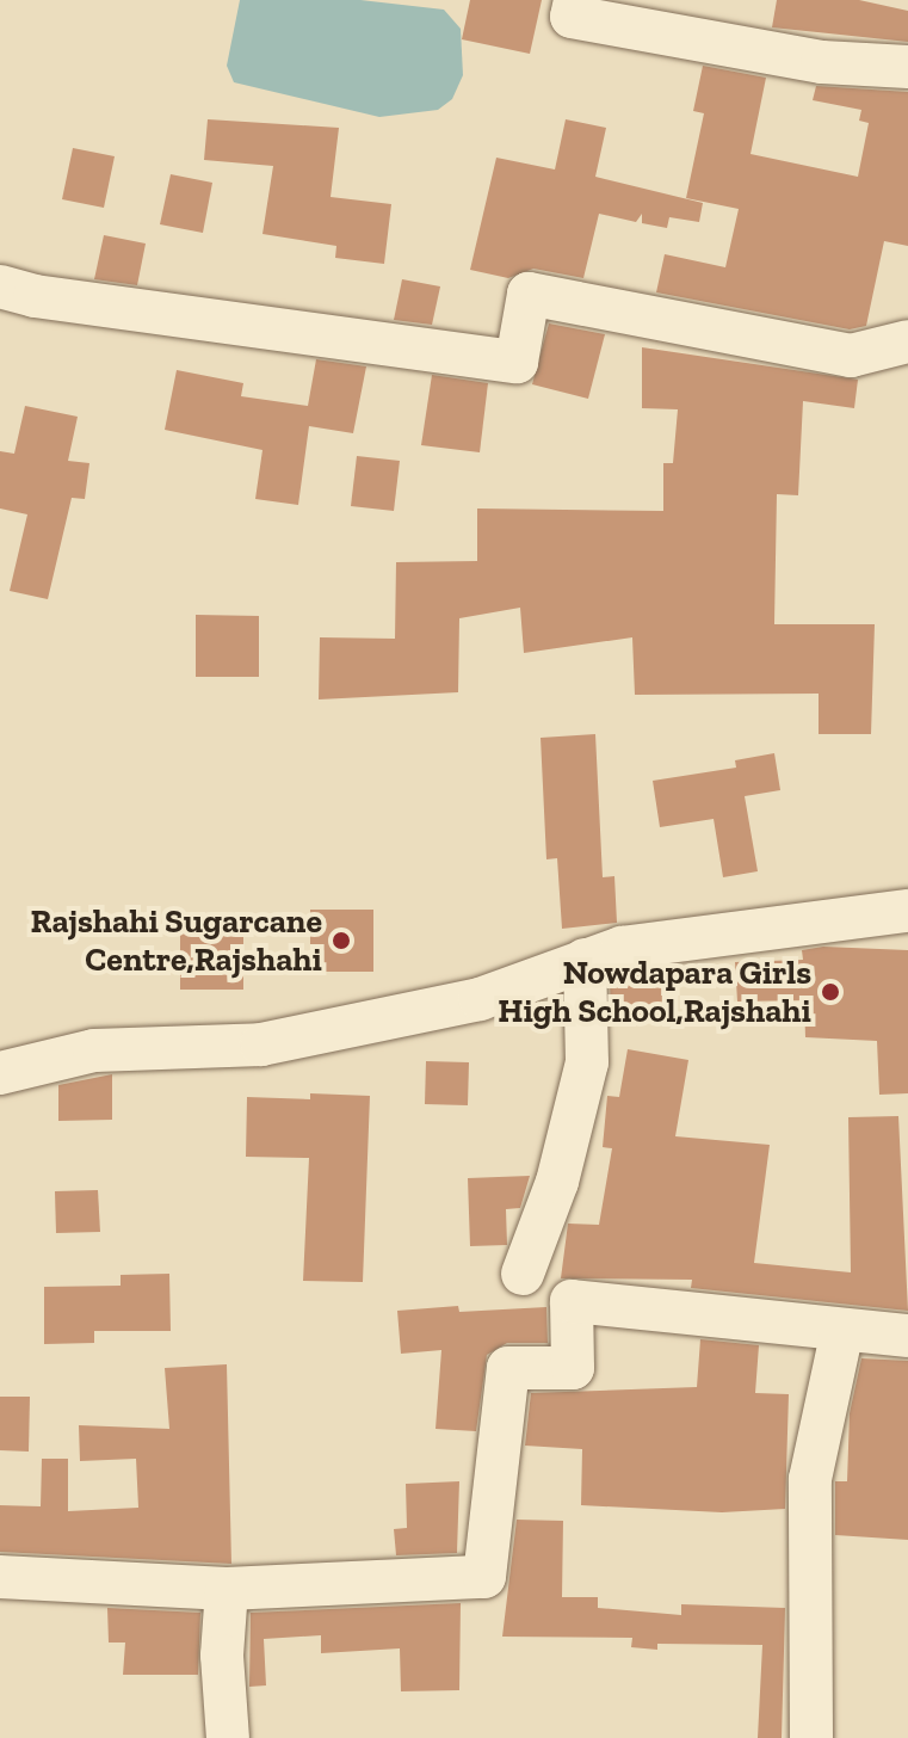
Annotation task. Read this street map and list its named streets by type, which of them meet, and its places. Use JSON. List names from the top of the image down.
{
  "places": ["Rajshahi Sugarcane Centre,Rajshahi", "Nowdapara Girls High School,Rajshahi"]
}
